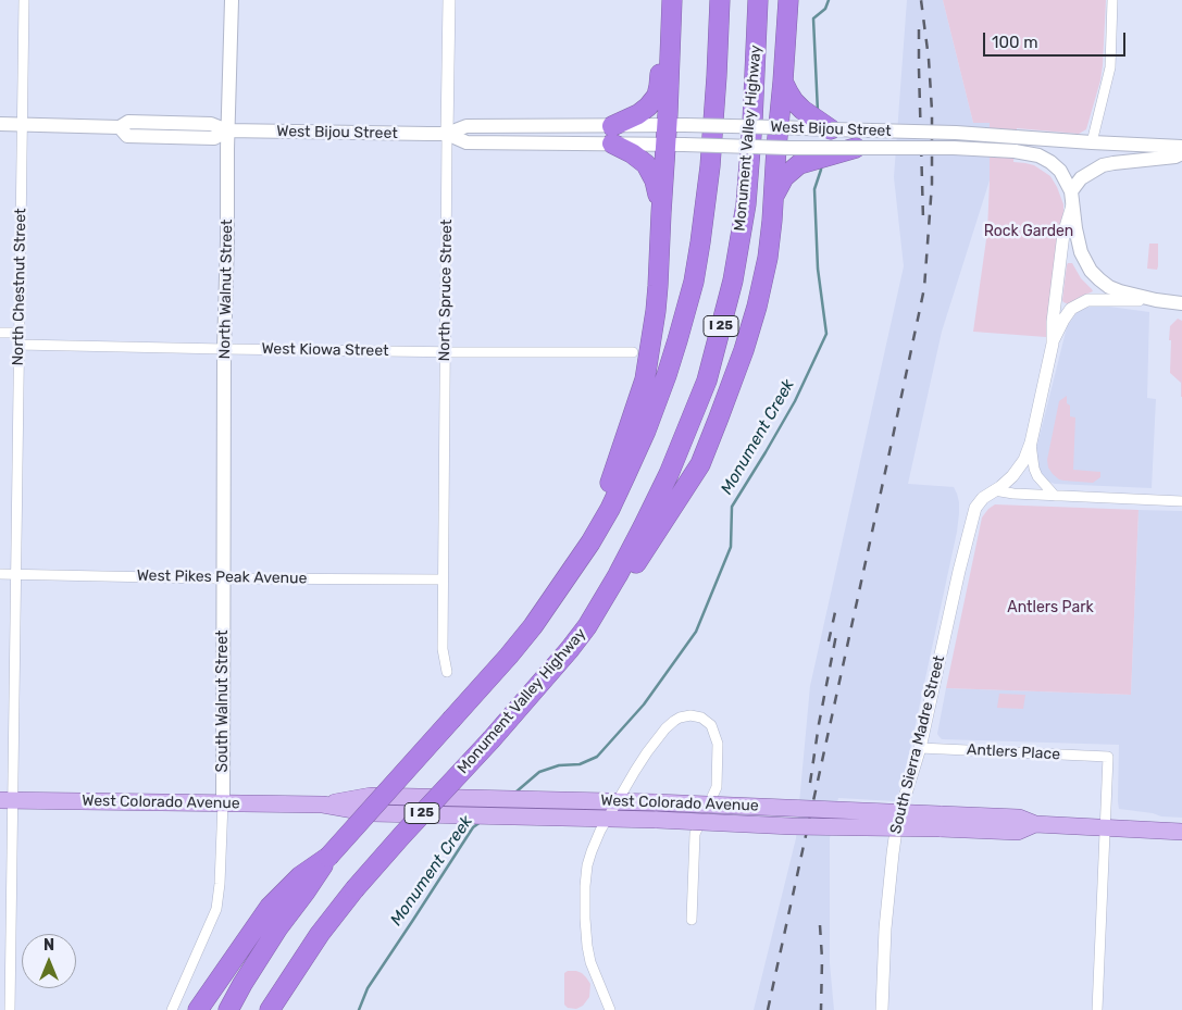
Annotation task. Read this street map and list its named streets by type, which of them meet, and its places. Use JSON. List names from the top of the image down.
{
  "streets": {
    "highway": ["Monument Valley Highway", "I 25"],
    "main road": [
      "West Bijou Street",
      "North Walnut Street",
      "South Walnut Street",
      "West Colorado Avenue"
    ],
    "street": [
      "North Chestnut Street",
      "North Spruce Street",
      "West Kiowa Street",
      "West Pikes Peak Avenue",
      "South Sierra Madre Street",
      "Antlers Place"
    ]
  },
  "crossings": [
    ["West Bijou Street", "North Chestnut Street"],
    ["West Bijou Street", "North Walnut Street"],
    ["West Bijou Street", "North Spruce Street"],
    ["North Chestnut Street", "West Kiowa Street"],
    ["North Chestnut Street", "West Pikes Peak Avenue"],
    ["North Chestnut Street", "West Colorado Avenue"],
    ["North Walnut Street", "West Kiowa Street"],
    ["North Walnut Street", "West Pikes Peak Avenue"],
    ["North Walnut Street", "South Walnut Street"],
    ["North Spruce Street", "West Kiowa Street"],
    ["North Spruce Street", "West Pikes Peak Avenue"],
    ["West Pikes Peak Avenue", "South Walnut Street"],
    ["South Walnut Street", "West Colorado Avenue"],
    ["South Sierra Madre Street", "Antlers Place"],
    ["Antlers Place", "West Colorado Avenue"]
  ],
  "water": ["Monument Creek"],
  "parks": ["Rock Garden", "Antlers Park"],
  "scale_bar": "100 m",
  "north": "top"
}
